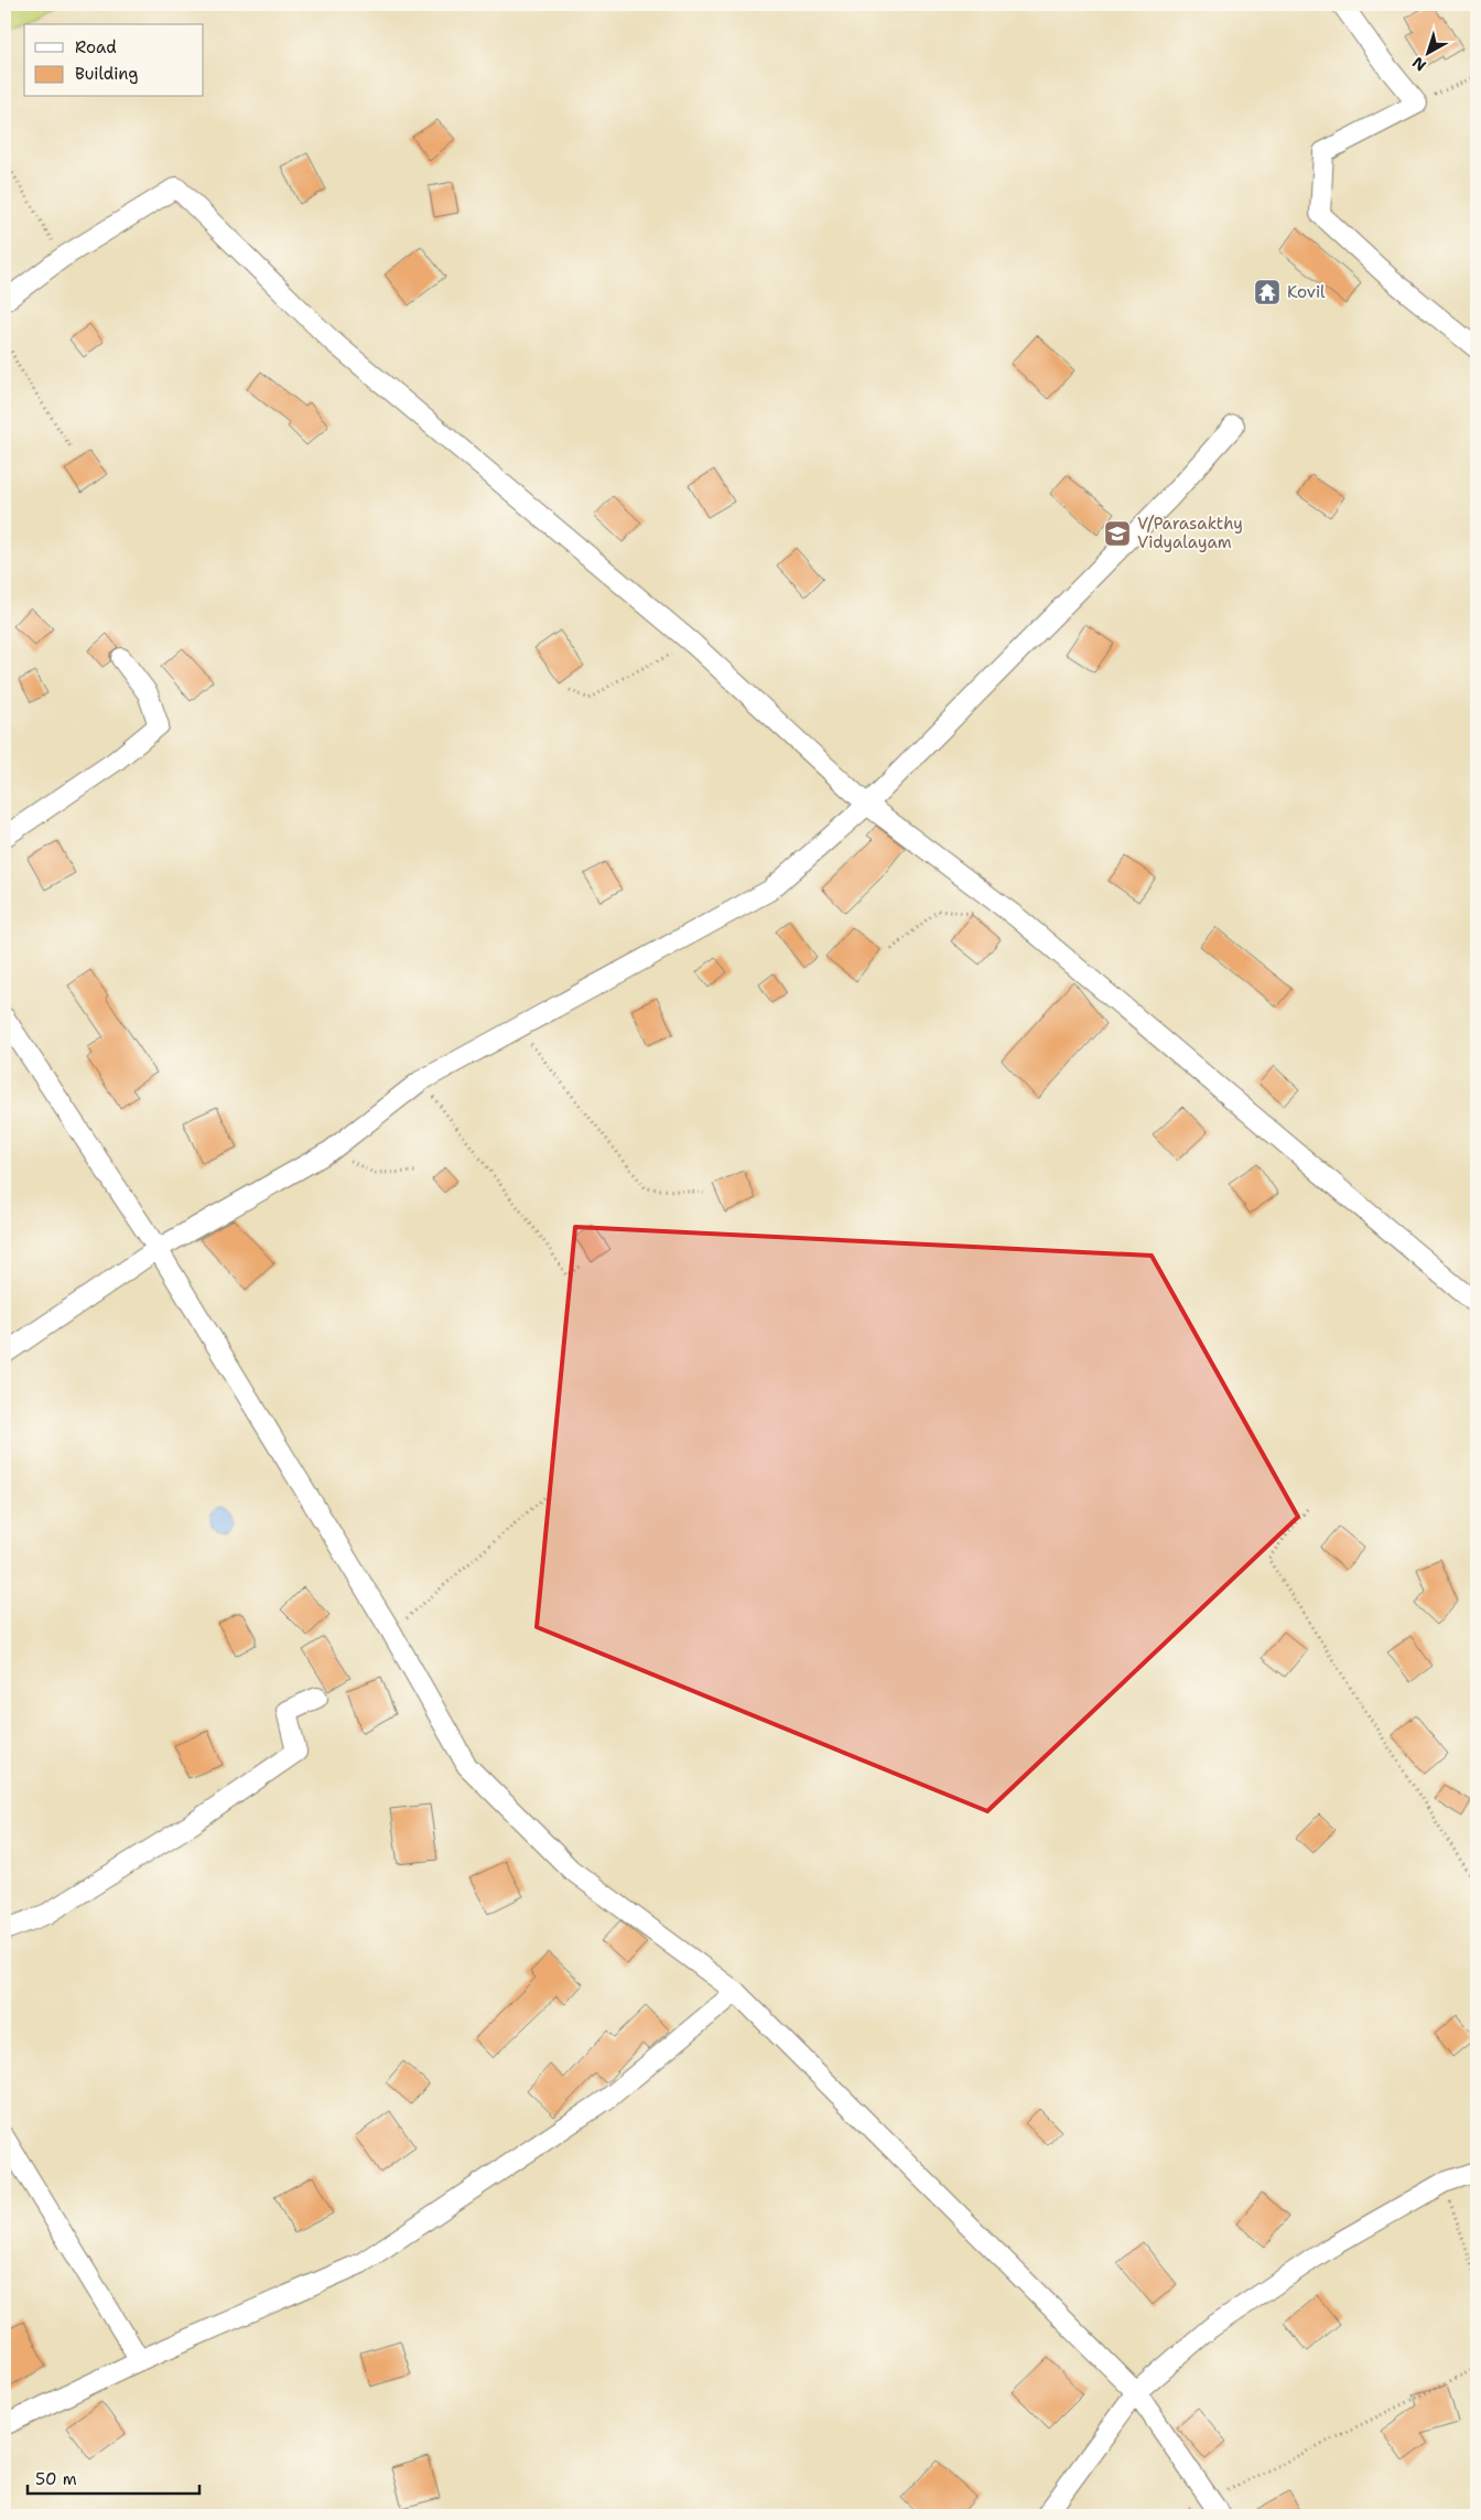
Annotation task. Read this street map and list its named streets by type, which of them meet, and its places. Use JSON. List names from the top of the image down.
{
  "places": {
    "temple": ["Kovil"],
    "school or university": ["V/Parasakthy Vidyalayam"]
  },
  "legend": ["Road", "Building"],
  "scale_bar": "50 m",
  "north": "bottom left"
}
